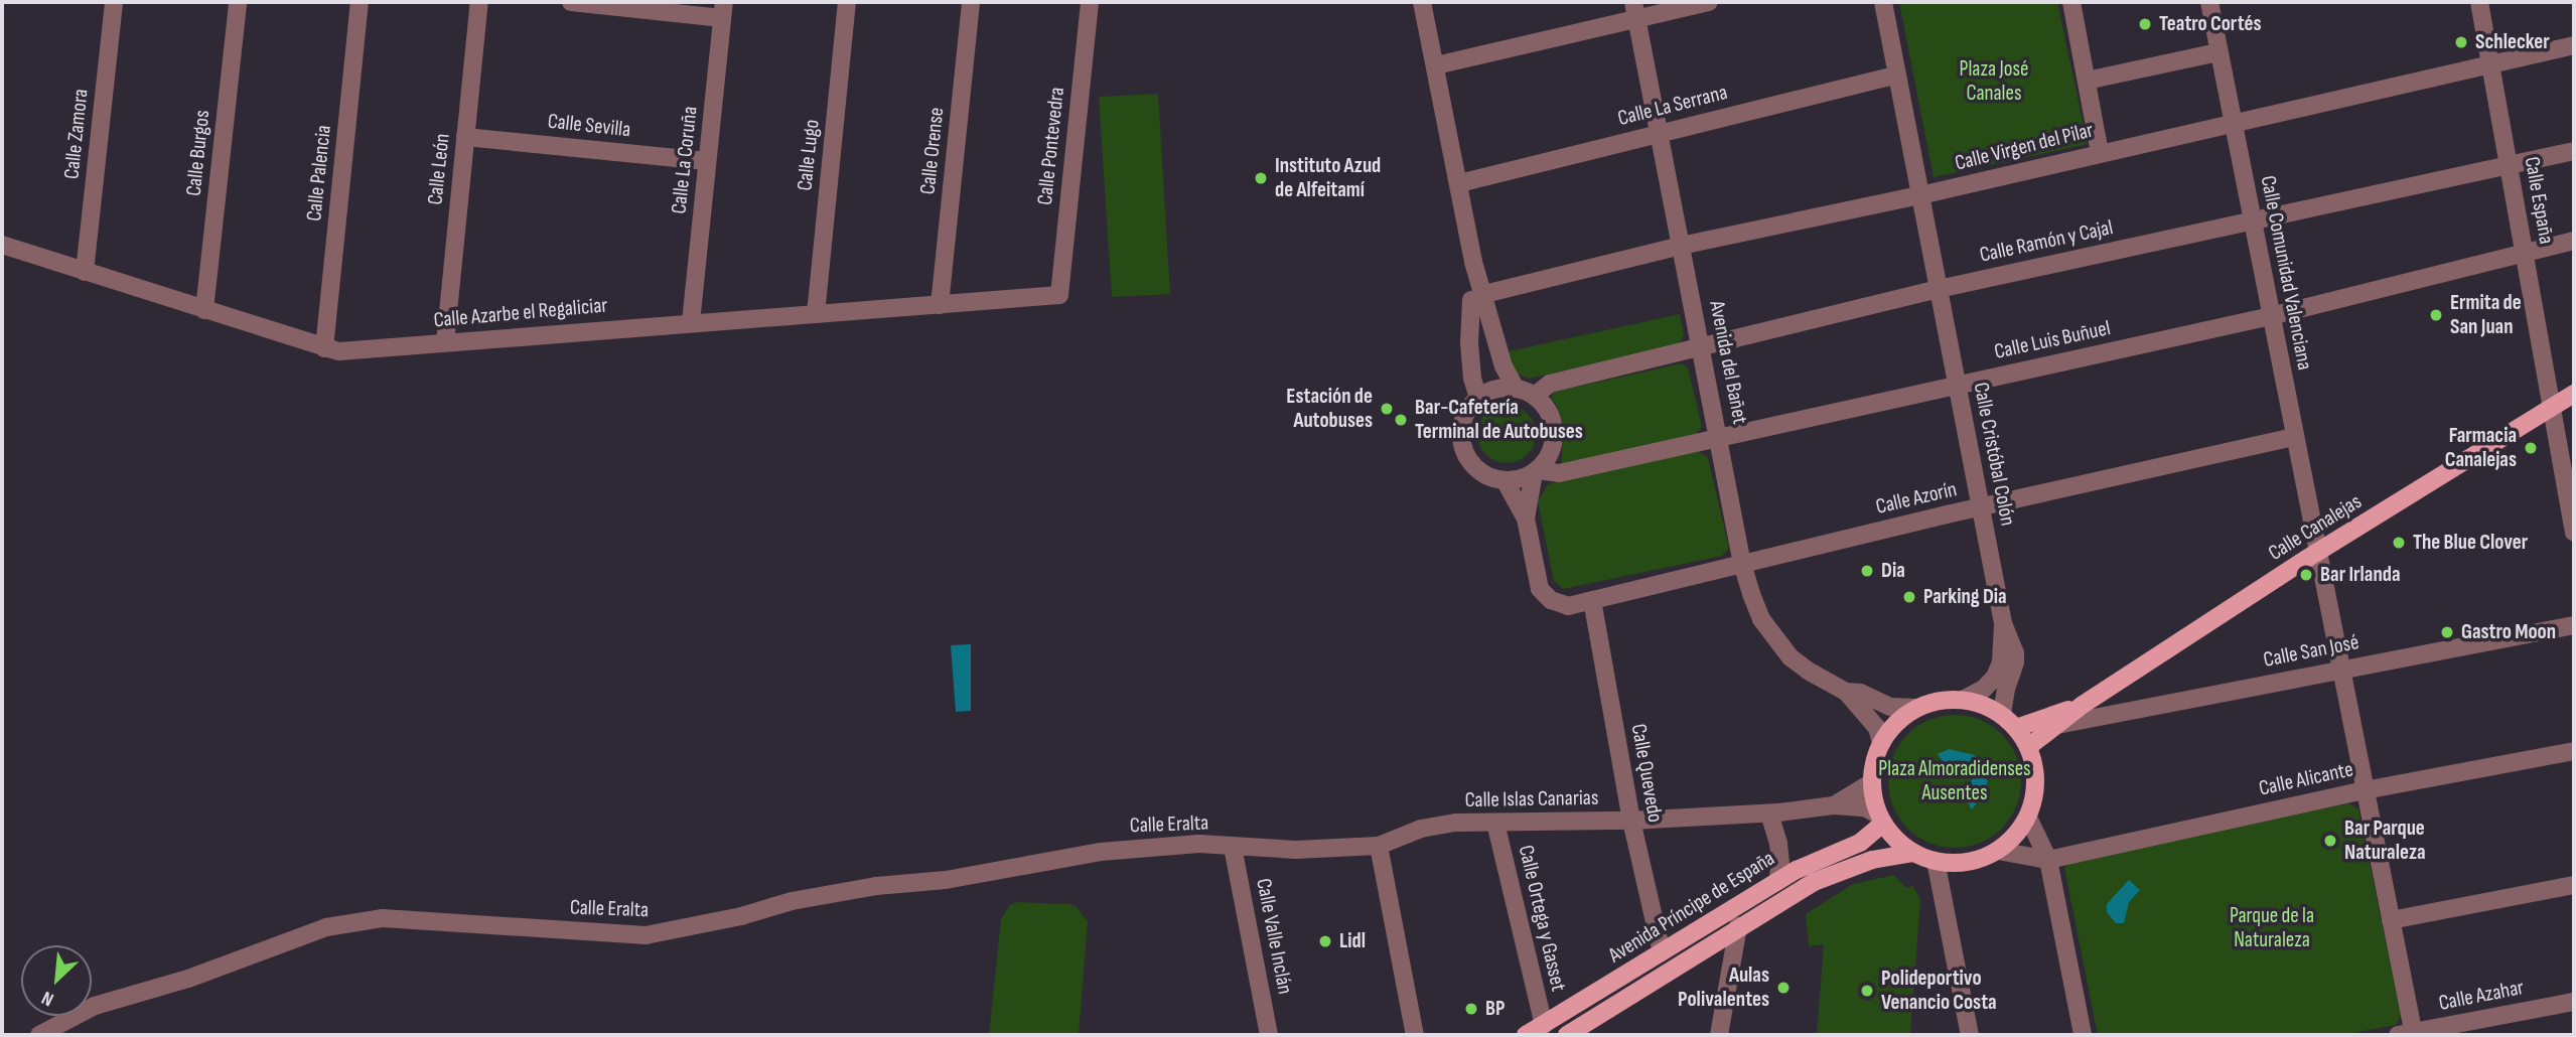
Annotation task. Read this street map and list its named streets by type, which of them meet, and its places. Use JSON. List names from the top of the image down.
{
  "streets": {
    "main road": ["Calle Canalejas", "Avenida Príncipe de España"],
    "street": [
      "Calle La Serrana",
      "Calle Sevilla",
      "Calle Zamora",
      "Calle Pontevedra",
      "Calle Virgen del Pilar",
      "Calle Orense",
      "Calle Burgos",
      "Calle Lugo",
      "Calle La Coruña",
      "Calle León",
      "Calle Palencia",
      "Calle España",
      "Calle Ramón y Cajal",
      "Calle Comunidad Valenciana",
      "Calle Azarbe el Regaliciar",
      "Calle Luis Buñuel",
      "Avenida del Bañet",
      "Calle Cristóbal Colón",
      "Calle Azorín",
      "Calle San José",
      "Calle Quevedo",
      "Calle Alicante",
      "Calle Islas Canarias",
      "Calle Eralta",
      "Calle Ortega y Gasset",
      "Calle Valle Inclán",
      "Calle Azahar"
    ]
  },
  "crossings": [
    ["Calle La Serrana", "Avenida del Bañet"],
    ["Calle La Serrana", "Calle Cristóbal Colón"],
    ["Calle Sevilla", "Calle La Coruña"],
    ["Calle Sevilla", "Calle León"],
    ["Calle Zamora", "Calle Azarbe el Regaliciar"],
    ["Calle Pontevedra", "Calle Azarbe el Regaliciar"],
    ["Calle Virgen del Pilar", "Calle España"],
    ["Calle Virgen del Pilar", "Calle Comunidad Valenciana"],
    ["Calle Virgen del Pilar", "Avenida del Bañet"],
    ["Calle Virgen del Pilar", "Calle Cristóbal Colón"],
    ["Calle Orense", "Calle Azarbe el Regaliciar"],
    ["Calle Burgos", "Calle Azarbe el Regaliciar"],
    ["Calle Lugo", "Calle Azarbe el Regaliciar"],
    ["Calle La Coruña", "Calle Azarbe el Regaliciar"],
    ["Calle León", "Calle Azarbe el Regaliciar"],
    ["Calle Palencia", "Calle Azarbe el Regaliciar"],
    ["Calle España", "Calle Ramón y Cajal"],
    ["Calle España", "Calle Luis Buñuel"],
    ["Calle España", "Calle Canalejas"],
    ["Calle Ramón y Cajal", "Calle Comunidad Valenciana"],
    ["Calle Ramón y Cajal", "Calle Luis Buñuel"],
    ["Calle Ramón y Cajal", "Avenida del Bañet"],
    ["Calle Ramón y Cajal", "Calle Cristóbal Colón"],
    ["Calle Comunidad Valenciana", "Calle Luis Buñuel"],
    ["Calle Comunidad Valenciana", "Calle Azorín"],
    ["Calle Comunidad Valenciana", "Calle Canalejas"],
    ["Calle Comunidad Valenciana", "Calle San José"],
    ["Calle Comunidad Valenciana", "Calle Alicante"],
    ["Calle Comunidad Valenciana", "Calle Azahar"],
    ["Calle Luis Buñuel", "Avenida del Bañet"],
    ["Calle Luis Buñuel", "Calle Cristóbal Colón"],
    ["Avenida del Bañet", "Calle Cristóbal Colón"],
    ["Avenida del Bañet", "Calle Azorín"],
    ["Avenida del Bañet", "Calle Canalejas"],
    ["Avenida del Bañet", "Calle Islas Canarias"],
    ["Avenida del Bañet", "Avenida Príncipe de España"],
    ["Calle Cristóbal Colón", "Calle Azorín"],
    ["Calle Cristóbal Colón", "Calle Canalejas"],
    ["Calle Cristóbal Colón", "Calle Islas Canarias"],
    ["Calle Cristóbal Colón", "Avenida Príncipe de España"],
    ["Calle Azorín", "Calle Quevedo"],
    ["Calle Canalejas", "Calle San José"],
    ["Calle Canalejas", "Calle Islas Canarias"],
    ["Calle Canalejas", "Avenida Príncipe de España"],
    ["Calle Quevedo", "Calle Islas Canarias"],
    ["Calle Quevedo", "Avenida Príncipe de España"],
    ["Calle Islas Canarias", "Calle Eralta"],
    ["Calle Islas Canarias", "Avenida Príncipe de España"],
    ["Calle Islas Canarias", "Calle Ortega y Gasset"],
    ["Calle Islas Canarias", "Calle Valle Inclán"],
    ["Calle Eralta", "Calle Valle Inclán"],
    ["Avenida Príncipe de España", "Calle Ortega y Gasset"]
  ],
  "parks": ["Plaza José Canales", "Plaza Almoradidenses Ausentes", "Parque de la Naturaleza"],
  "places": [
    "Teatro Cortés",
    "Schlecker",
    "Instituto Azud de Alfeitamí",
    "Ermita de San Juan",
    "Estación de Autobuses",
    "Bar-Cafetería Terminal de Autobuses",
    "Farmacia Canalejas",
    "The Blue Clover",
    "Dia",
    "Bar Irlanda",
    "Parking Dia",
    "Gastro Moon",
    "Bar Parque Naturaleza",
    "Lidl",
    "Aulas Polivalentes",
    "Polideportivo Venancio Costa",
    "BP"
  ],
  "north": "bottom left"
}
